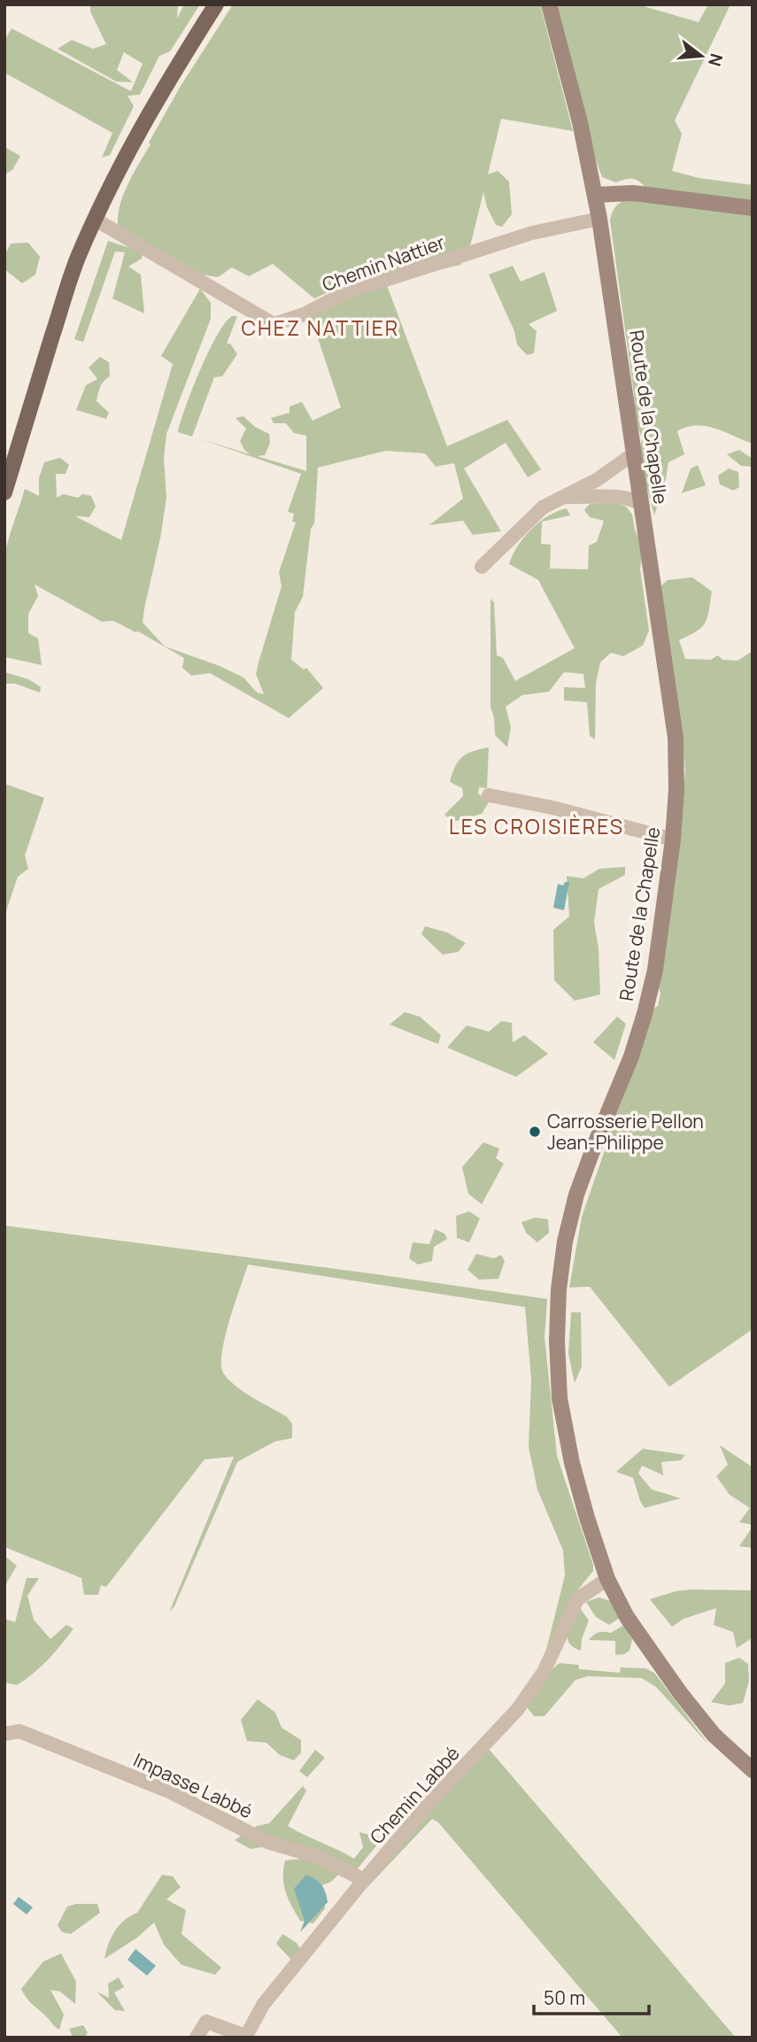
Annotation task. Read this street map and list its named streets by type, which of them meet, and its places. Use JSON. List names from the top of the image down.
{
  "streets": {
    "main road": ["Route de la Chapelle"],
    "street": ["Chemin Nattier", "Impasse Labbé", "Chemin Labbé"]
  },
  "crossings": [
    ["Chemin Nattier", "Route de la Chapelle"],
    ["Route de la Chapelle", "Chemin Labbé"],
    ["Impasse Labbé", "Chemin Labbé"]
  ],
  "districts": ["CHEZ NATTIER", "LES CROISIÈRES"],
  "places": ["Carrosserie Pellon Jean-Philippe"],
  "scale_bar": "50 m",
  "north": "right"
}
